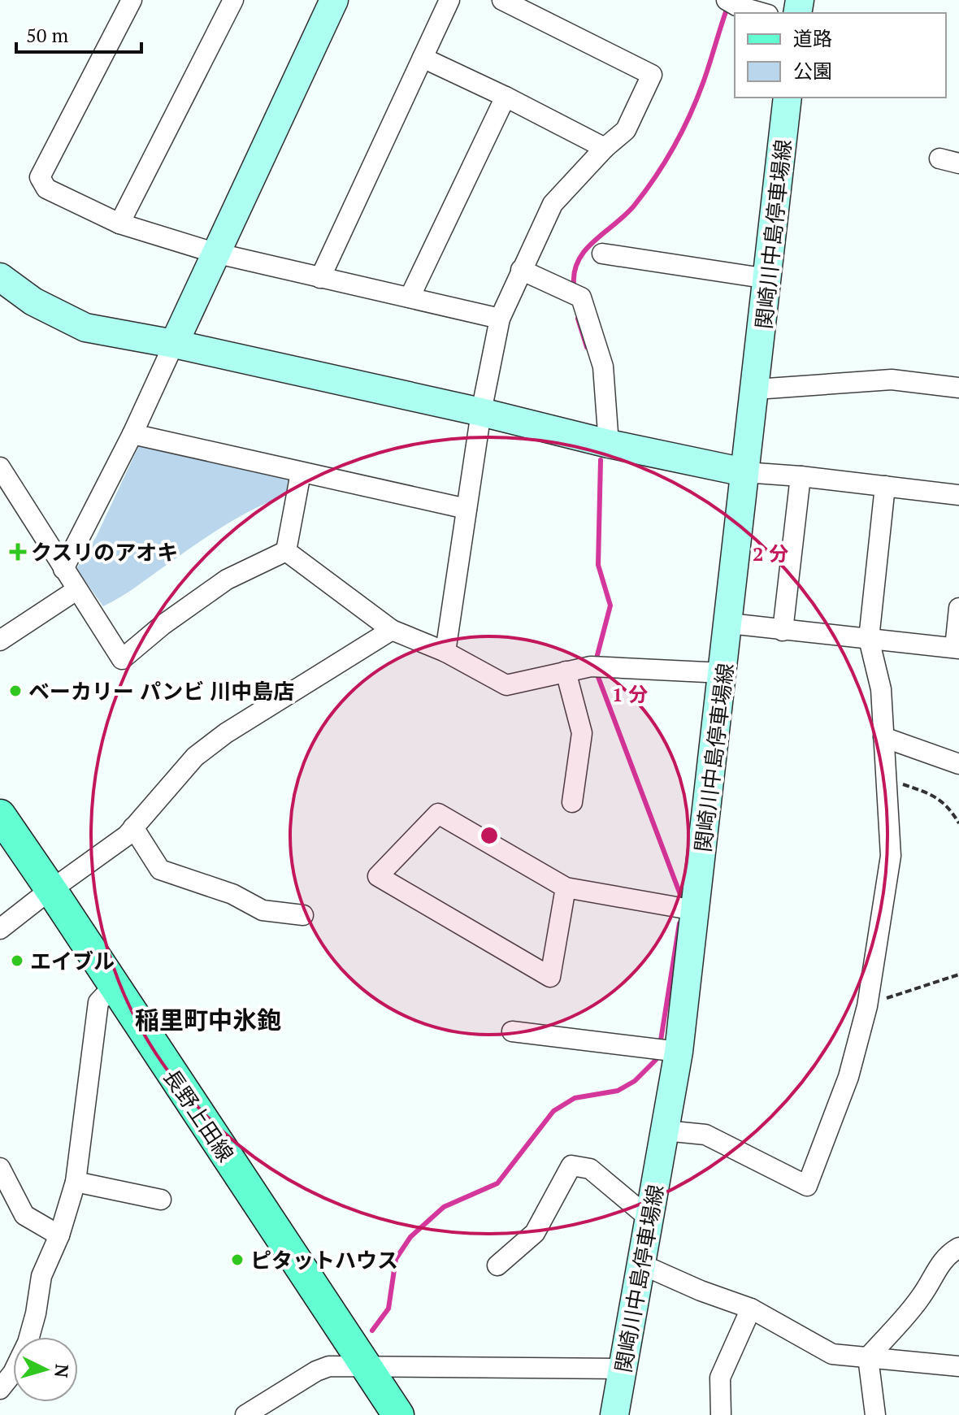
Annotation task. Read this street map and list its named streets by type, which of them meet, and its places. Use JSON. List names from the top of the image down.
{
  "streets": {
    "main road": ["関崎川中島停車場線", "長野上田線"]
  },
  "districts": ["稲里町中氷鉋"],
  "places": {
    "health": ["クスリのアオキ"],
    "other": ["ベーカリー パンビ 川中島店", "エイブル", "ピタットハウス"]
  },
  "legend": ["道路", "公園"],
  "scale_bar": "50 m",
  "north": "right",
  "rings": ["2 分", "1 分"]
}
